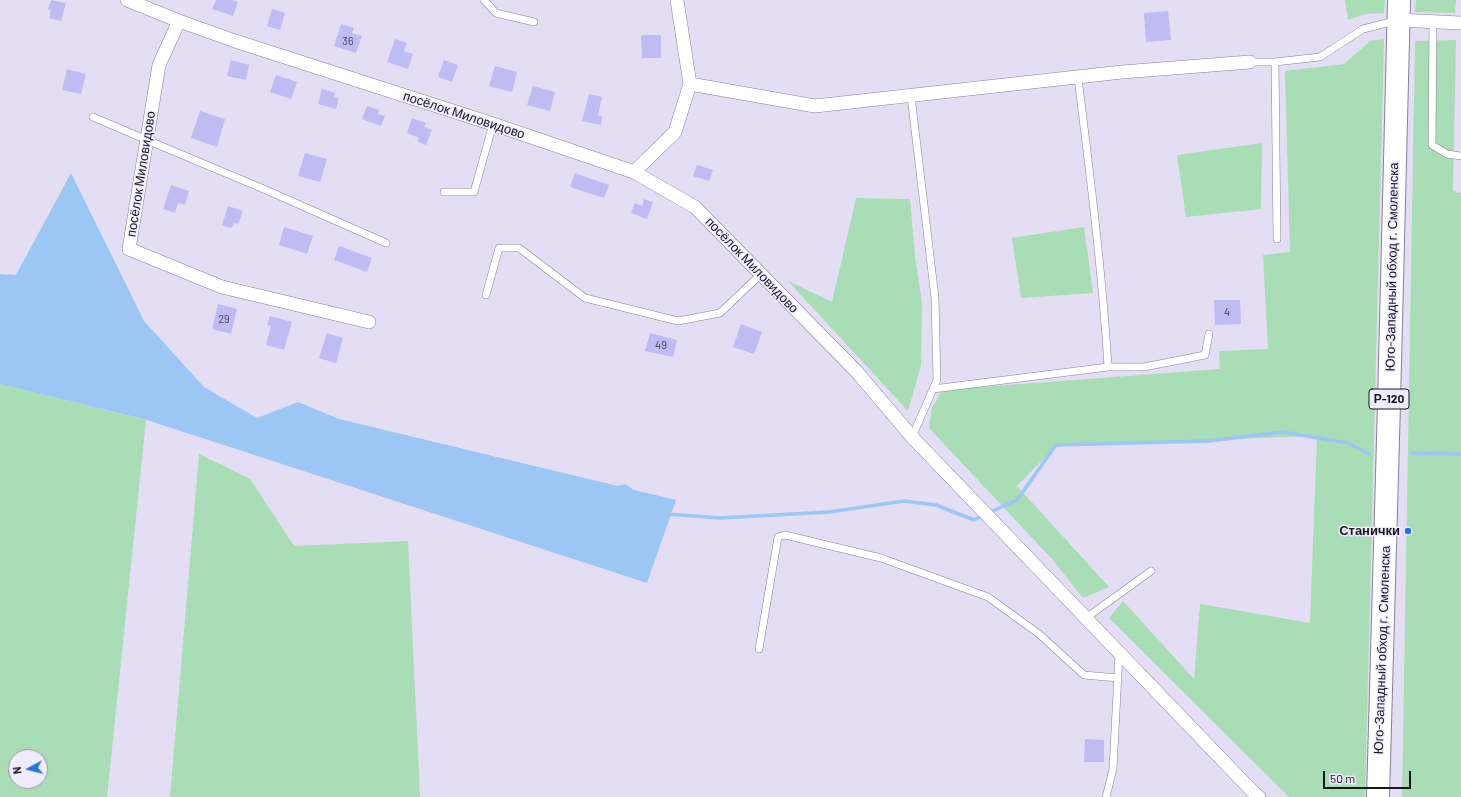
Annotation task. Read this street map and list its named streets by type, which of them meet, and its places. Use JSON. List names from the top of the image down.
{
  "streets": {
    "highway": ["Юго-Западный обход г. Смоленска", "Р-120"],
    "street": ["посёлок Миловидово"]
  },
  "places": ["Станички"],
  "house_numbers": [
    "36",
    "4",
    "29",
    "49"
  ],
  "scale_bar": "50 m",
  "north": "left"
}
